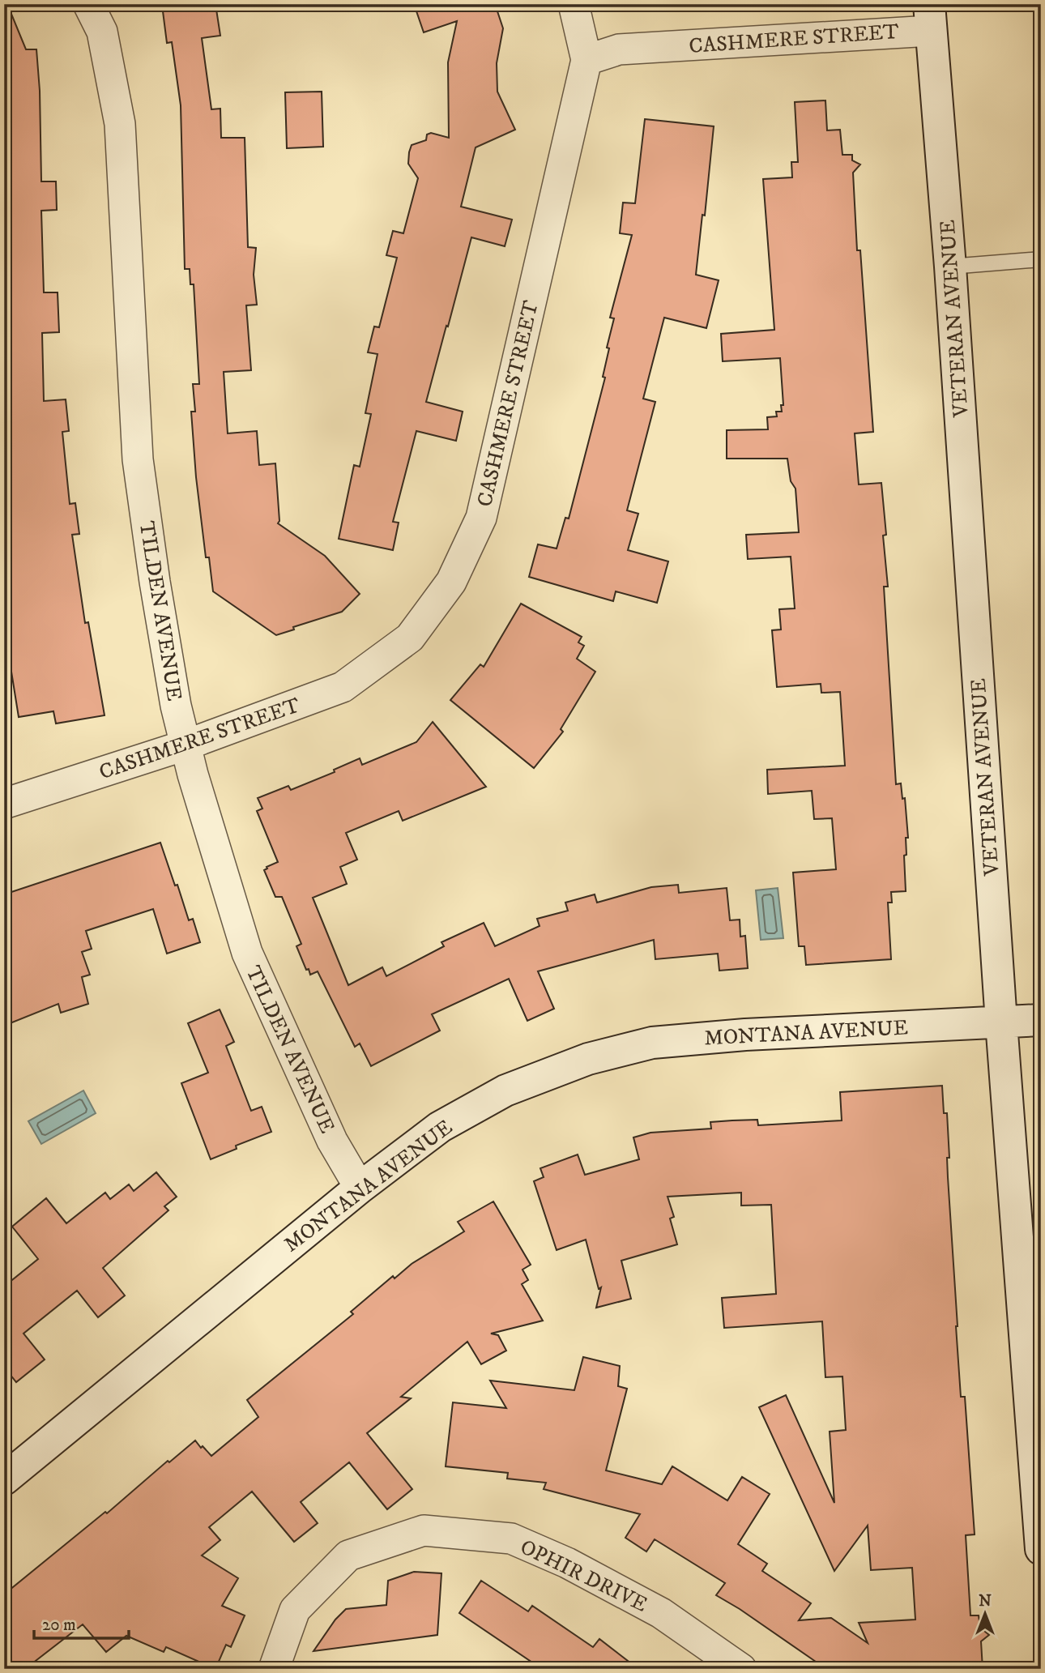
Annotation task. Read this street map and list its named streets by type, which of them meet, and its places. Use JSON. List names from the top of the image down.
{
  "streets": {
    "street": [
      "CASHMERE STREET",
      "VETERAN AVENUE",
      "TILDEN AVENUE",
      "MONTANA AVENUE",
      "OPHIR DRIVE"
    ]
  },
  "crossings": [
    ["CASHMERE STREET", "VETERAN AVENUE"],
    ["CASHMERE STREET", "TILDEN AVENUE"],
    ["VETERAN AVENUE", "MONTANA AVENUE"],
    ["TILDEN AVENUE", "MONTANA AVENUE"]
  ],
  "scale_bar": "20 m",
  "north": "top"
}
